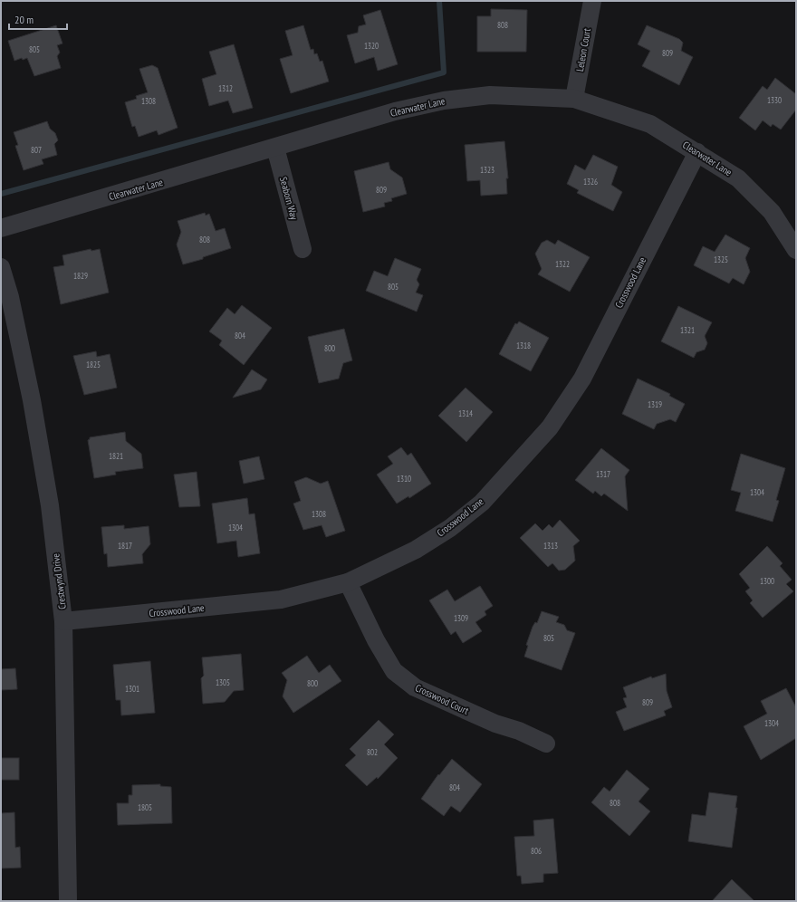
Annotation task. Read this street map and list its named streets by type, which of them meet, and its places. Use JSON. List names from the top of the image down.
{
  "streets": {
    "street": [
      "Leleon Court",
      "Clearwater Lane",
      "Seaborn Way",
      "Crosswood Lane",
      "Crestwynd Drive",
      "Crosswood Court"
    ]
  },
  "crossings": [
    ["Leleon Court", "Clearwater Lane"],
    ["Clearwater Lane", "Seaborn Way"],
    ["Clearwater Lane", "Crosswood Lane"],
    ["Crosswood Lane", "Crestwynd Drive"],
    ["Crosswood Lane", "Crosswood Court"]
  ],
  "house_numbers": [
    "808",
    "1320",
    "805",
    "809",
    "1312",
    "1330",
    "1308",
    "807",
    "1323",
    "1326",
    "809",
    "808",
    "1325",
    "1322",
    "1829",
    "805",
    "1321",
    "804",
    "1318",
    "800",
    "1825",
    "1319",
    "1314",
    "1821",
    "1317",
    "1310",
    "1304",
    "1308",
    "1304",
    "1817",
    "1313",
    "1300",
    "1309",
    "805",
    "1305",
    "800",
    "1301",
    "809",
    "1304",
    "802",
    "804",
    "808",
    "1805",
    "806"
  ],
  "scale_bar": "20 m"
}
